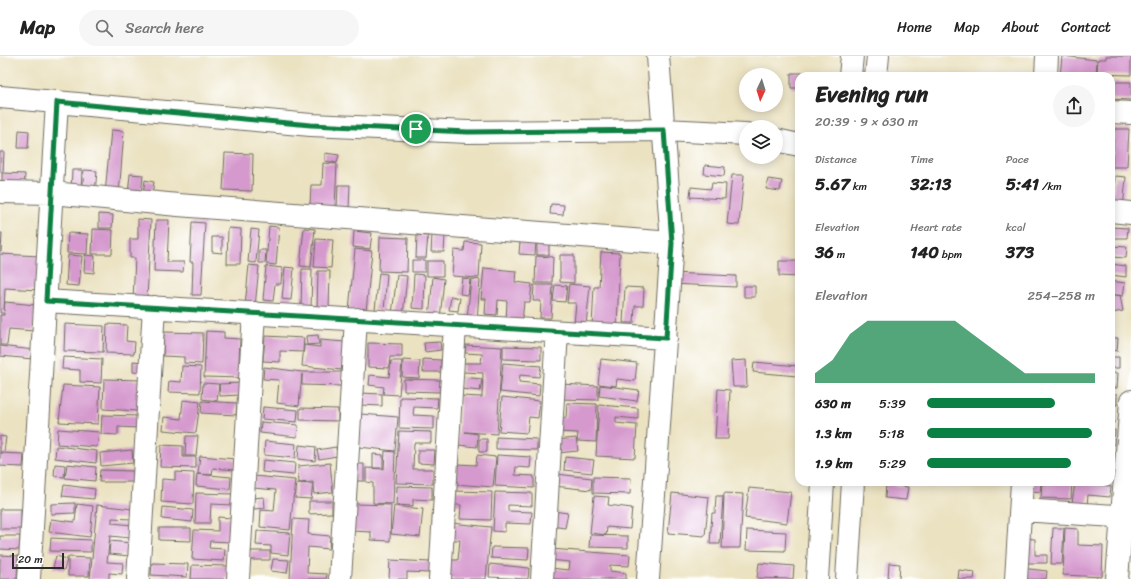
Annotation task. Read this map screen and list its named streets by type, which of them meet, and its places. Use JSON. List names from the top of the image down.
{
  "scale_bar": "20 m",
  "north": "bottom",
  "page": {
    "header": "Map",
    "search": "Search here",
    "nav": [
      "Home",
      "Map",
      "About",
      "Contact"
    ],
    "heading": ["Evening run", "20:39 · 9 × 630 m"],
    "stats": [
      ["Distance", "5.67 km"],
      ["Time", "32:13"],
      ["Pace", "5:41 /km"],
      ["Elevation", "36 m"],
      ["Heart rate", "140 bpm"],
      ["kcal", "373"]
    ],
    "chart": ["Elevation", "254–258 m"],
    "list": [
      {
        "name": "630 m",
        "note": "5:39"
      },
      {
        "name": "1.3 km",
        "note": "5:18"
      },
      {
        "name": "1.9 km",
        "note": "5:29"
      }
    ],
    "scale": "20 m"
  }
}
